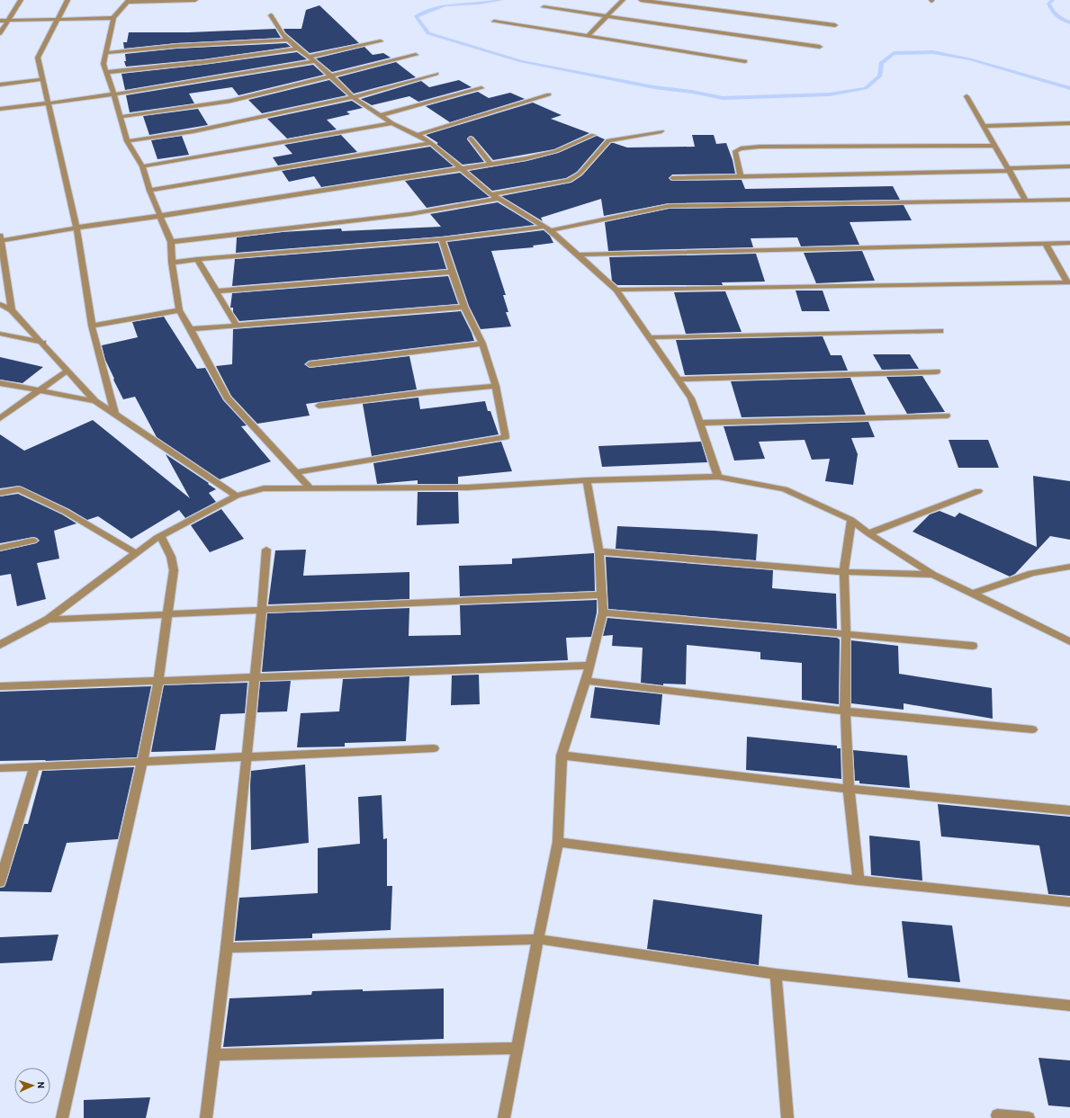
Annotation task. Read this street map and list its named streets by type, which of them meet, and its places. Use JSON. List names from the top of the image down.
{
  "north": "right"
}
